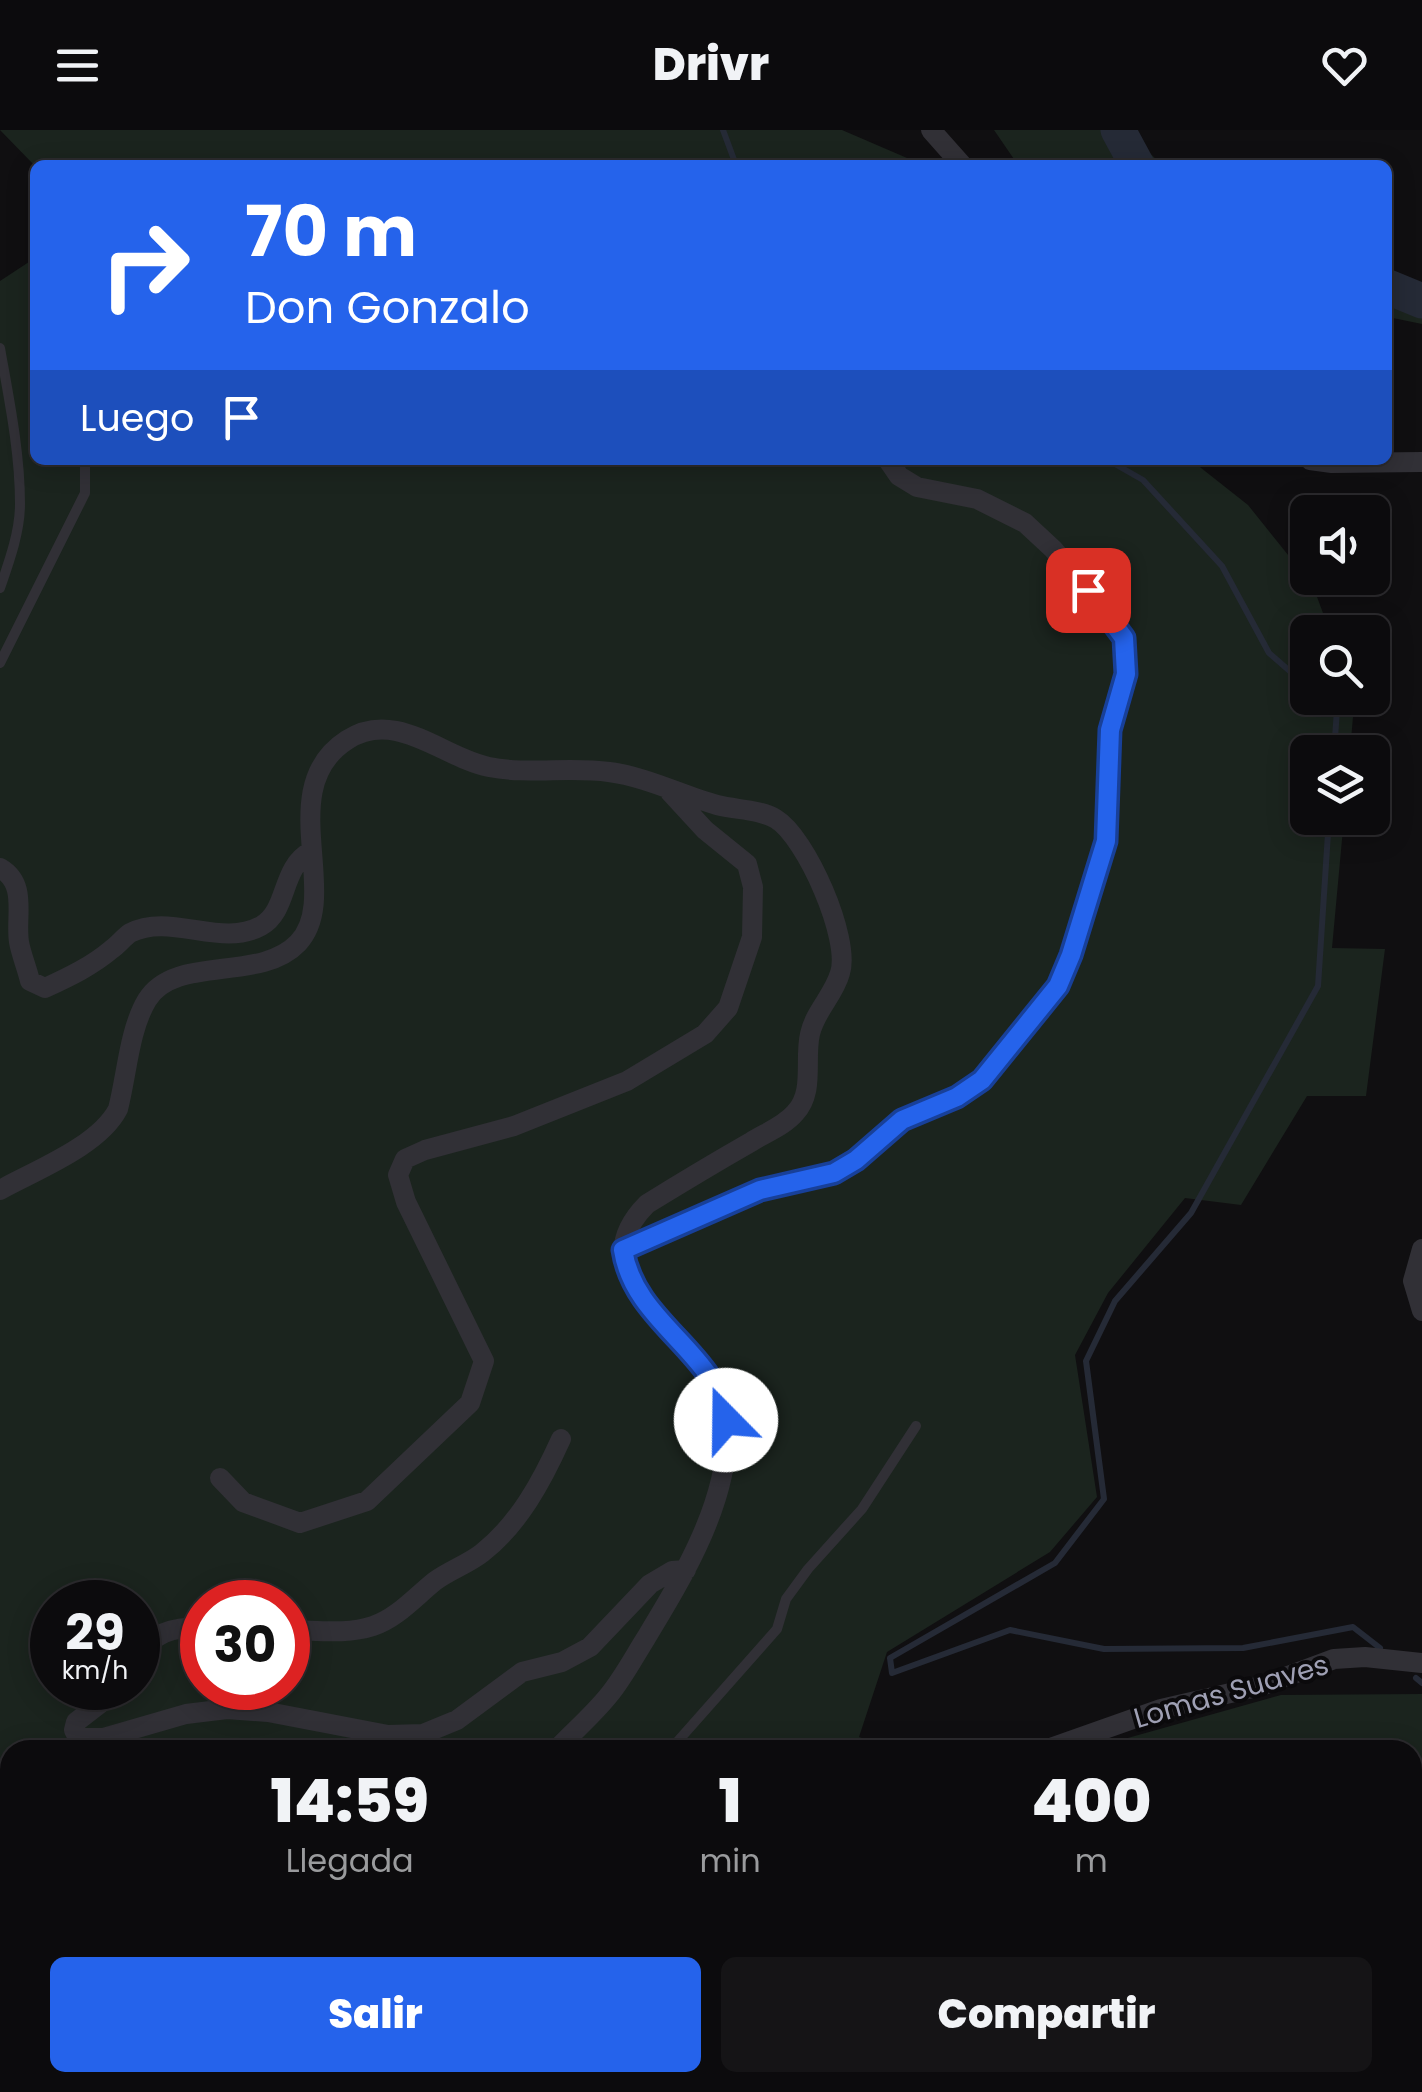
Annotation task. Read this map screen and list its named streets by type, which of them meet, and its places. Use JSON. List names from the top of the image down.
{
  "streets": {
    "street": ["Lomas Suaves"]
  },
  "page": {
    "header": "Drivr",
    "turn": ["70 m", "Don Gonzalo"],
    "then": "Luego",
    "speed": "29 km/h",
    "limit": "30",
    "eta": [
      "14:59",
      "Llegada",
      "1",
      "min",
      "400",
      "m"
    ],
    "buttons": ["Salir", "Compartir"]
  }
}
